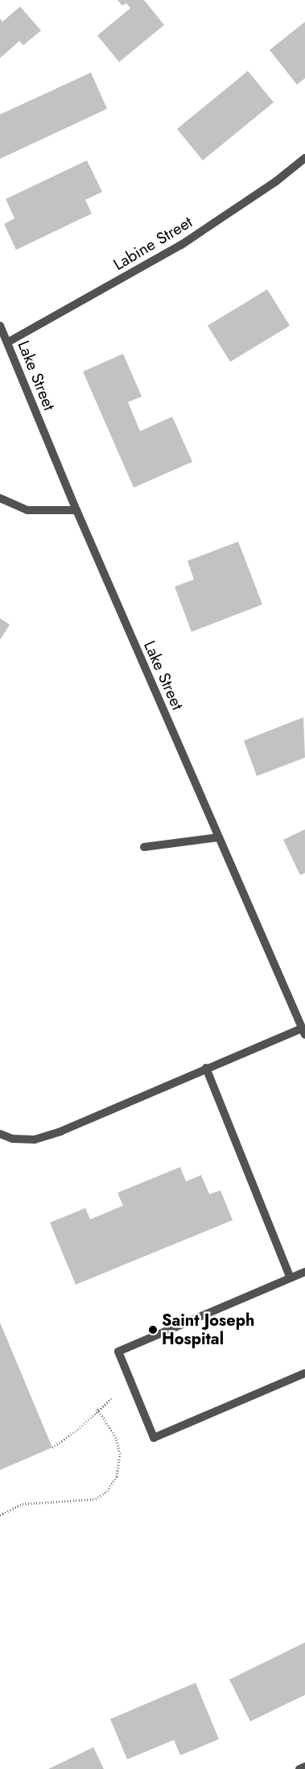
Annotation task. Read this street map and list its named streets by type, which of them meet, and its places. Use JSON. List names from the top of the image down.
{
  "streets": {
    "street": ["Labine Street", "Lake Street"]
  },
  "crossings": [
    ["Labine Street", "Lake Street"]
  ],
  "places": ["Saint Joseph Hospital"]
}
